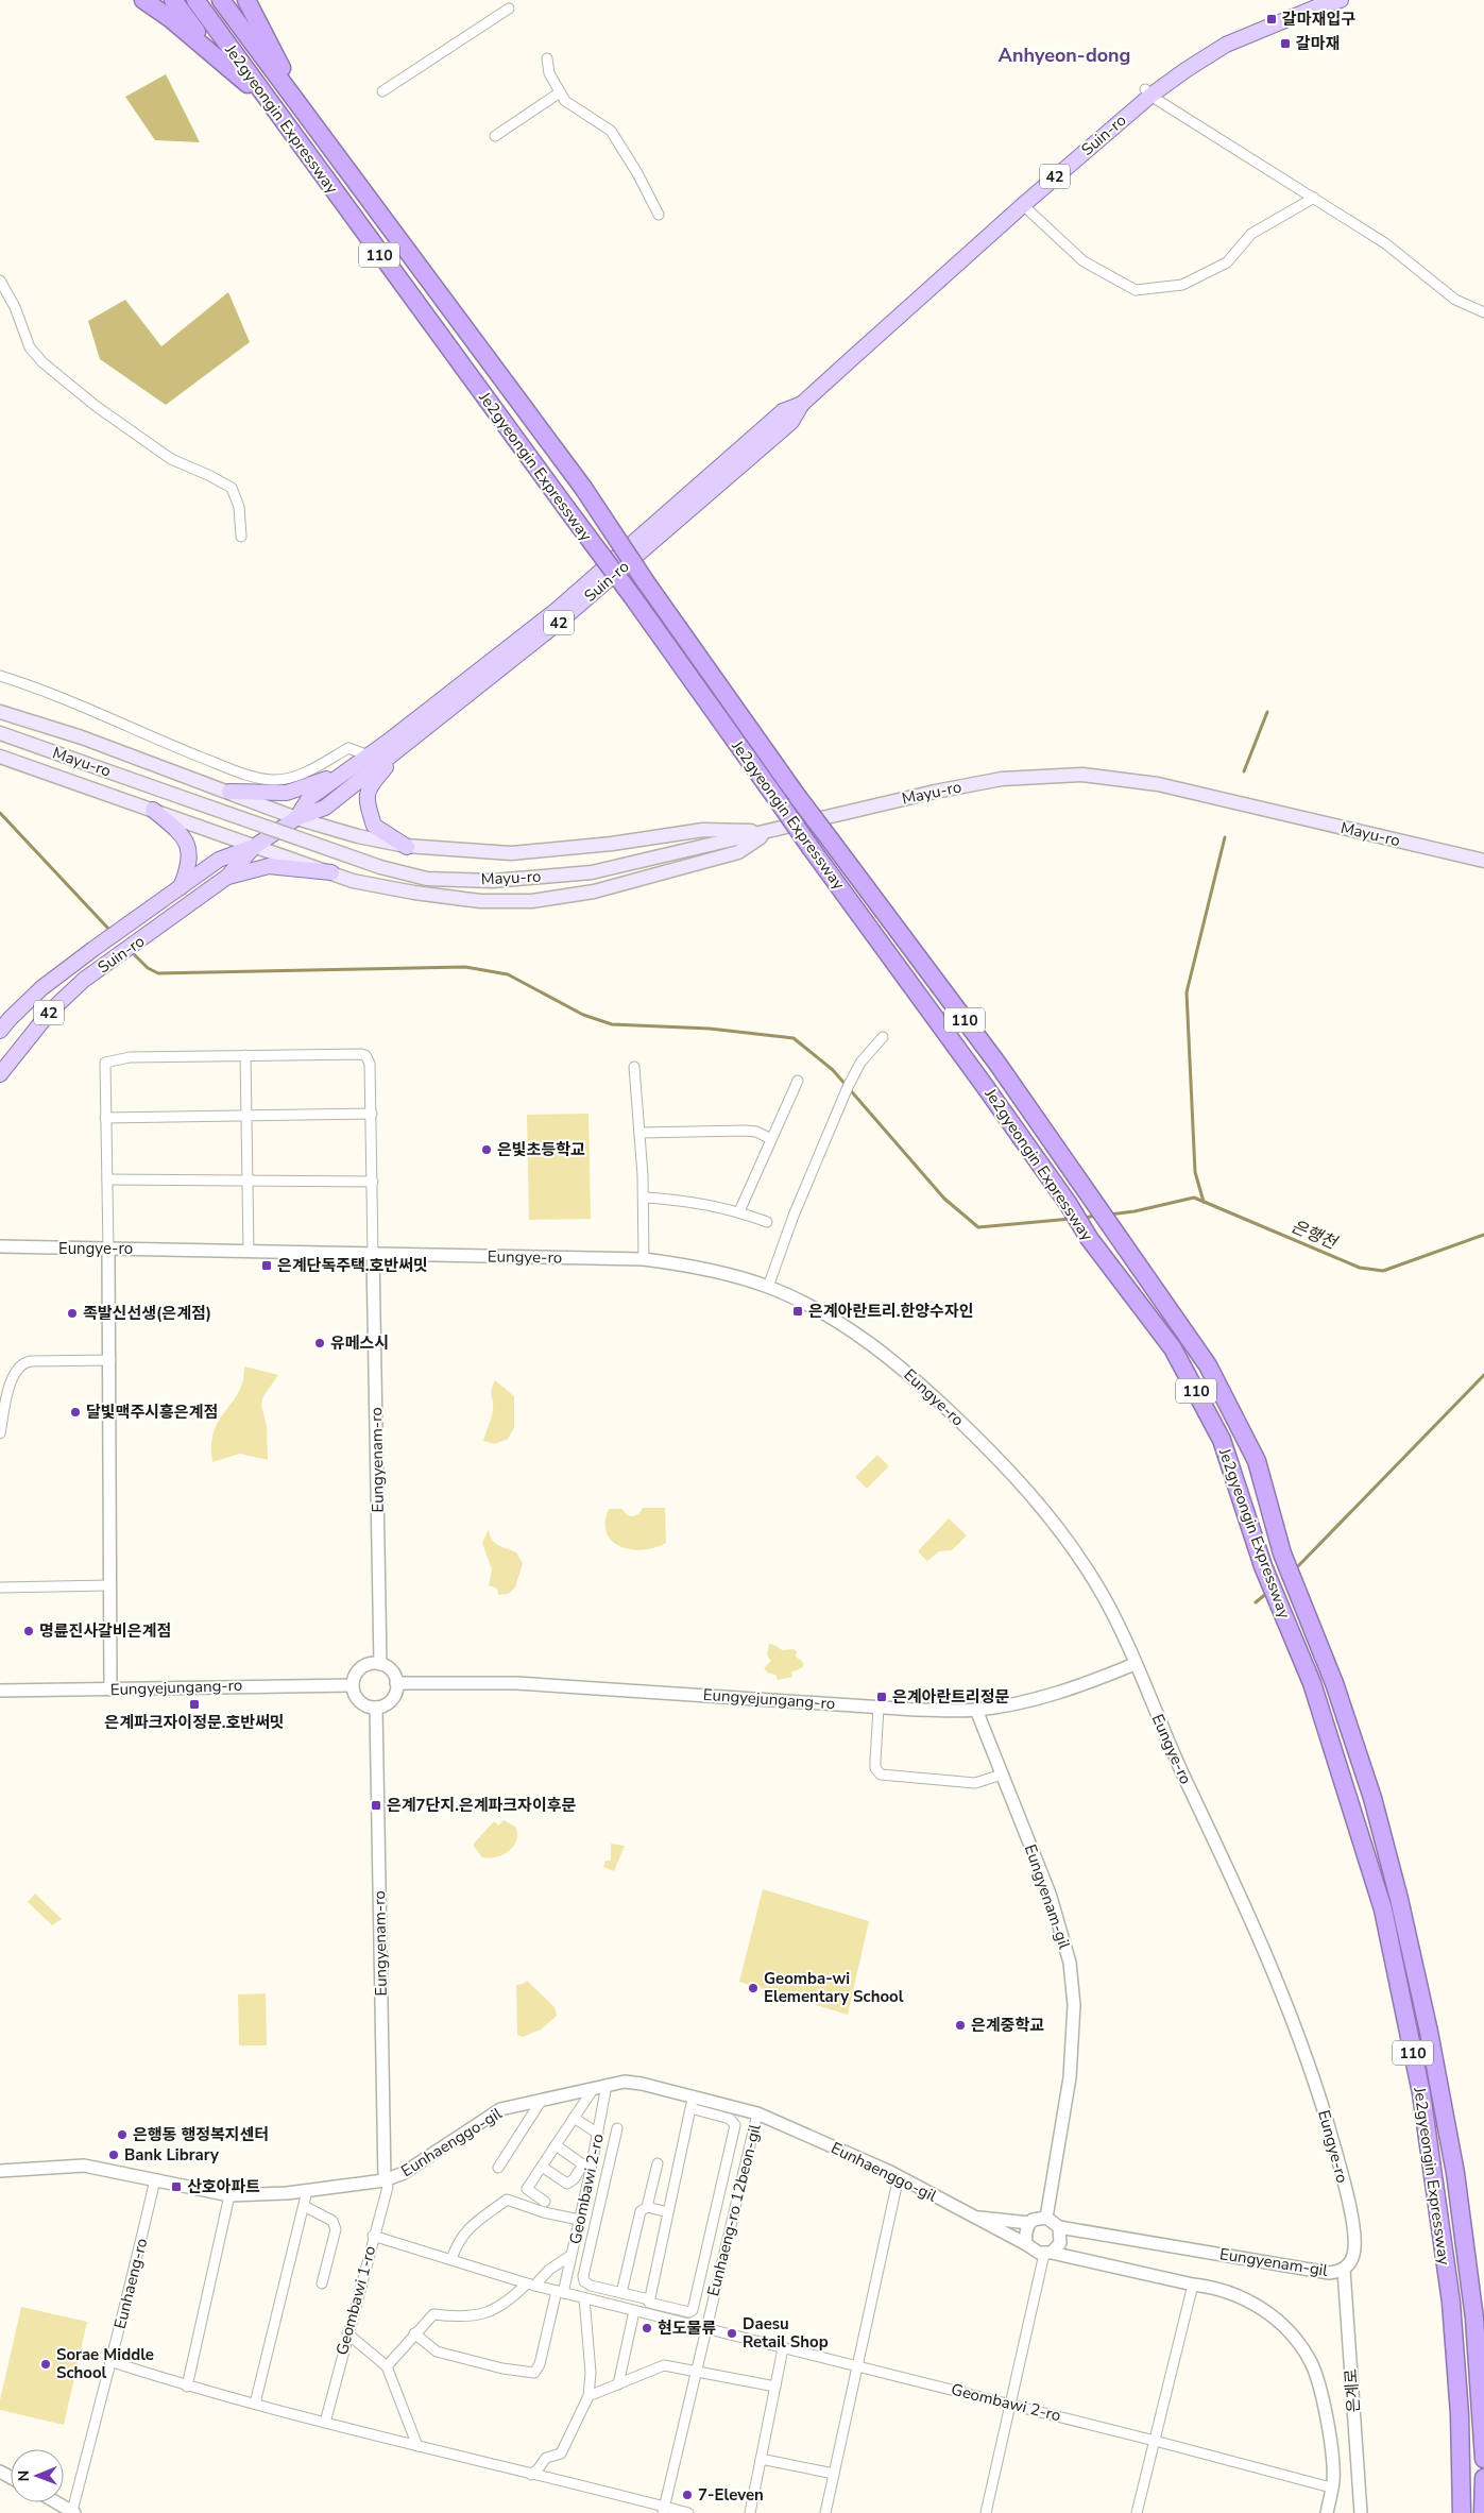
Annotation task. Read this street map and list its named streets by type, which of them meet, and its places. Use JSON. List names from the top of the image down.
{
  "streets": {
    "highway": ["Je2gyeongin Expressway", "110"],
    "main road": ["Suin-ro", "42", "Mayu-ro"],
    "street": [
      "Eungye-ro",
      "Eungyenam-ro",
      "Eungyejungang-ro",
      "Eungyenam-gil",
      "Eunhaenggo-gil",
      "Geombawi 2-ro",
      "Eunhaeng-ro 12beon-gil",
      "Eunhaeng-ro",
      "Geombawi 1-ro",
      "은계로"
    ]
  },
  "crossings": [
    ["Eungye-ro", "Eungyenam-ro"],
    ["Eungye-ro", "Eungyejungang-ro"],
    ["Eungye-ro", "Eungyenam-gil"],
    ["Eungyenam-ro", "Eungyejungang-ro"],
    ["Eungyenam-ro", "Eunhaenggo-gil"],
    ["Eungyenam-ro", "Geombawi 1-ro"],
    ["Eungyejungang-ro", "Eungyenam-gil"],
    ["Eungyenam-gil", "Eunhaenggo-gil"],
    ["Eungyenam-gil", "은계로"],
    ["Eunhaenggo-gil", "Geombawi 2-ro"],
    ["Eunhaenggo-gil", "Eunhaeng-ro 12beon-gil"],
    ["Eunhaenggo-gil", "Eunhaeng-ro"],
    ["Eunhaenggo-gil", "Geombawi 1-ro"],
    ["Geombawi 2-ro", "Eunhaeng-ro 12beon-gil"],
    ["Geombawi 2-ro", "Geombawi 1-ro"]
  ],
  "districts": ["Anhyeon-dong"],
  "water": ["은행천"],
  "places": {
    "transit": [
      "갈마재입구",
      "갈마재",
      "은계단독주택.호반써밋",
      "은계아란트리.한양수자인",
      "은계아란트리정문",
      "은계파크자이정문.호반써밋",
      "은계7단지.은계파크자이후문",
      "산호아파트"
    ],
    "other": [
      "은빛초등학교",
      "족발신선생(은계점)",
      "유메스시",
      "달빛맥주시흥은계점",
      "명륜진사갈비은계점",
      "Geomba-wi Elementary School",
      "은계중학교",
      "은행동 행정복지센터",
      "Bank Library",
      "현도물류",
      "Daesu Retail Shop",
      "Sorae Middle School",
      "7-Eleven"
    ]
  },
  "north": "left"
}
